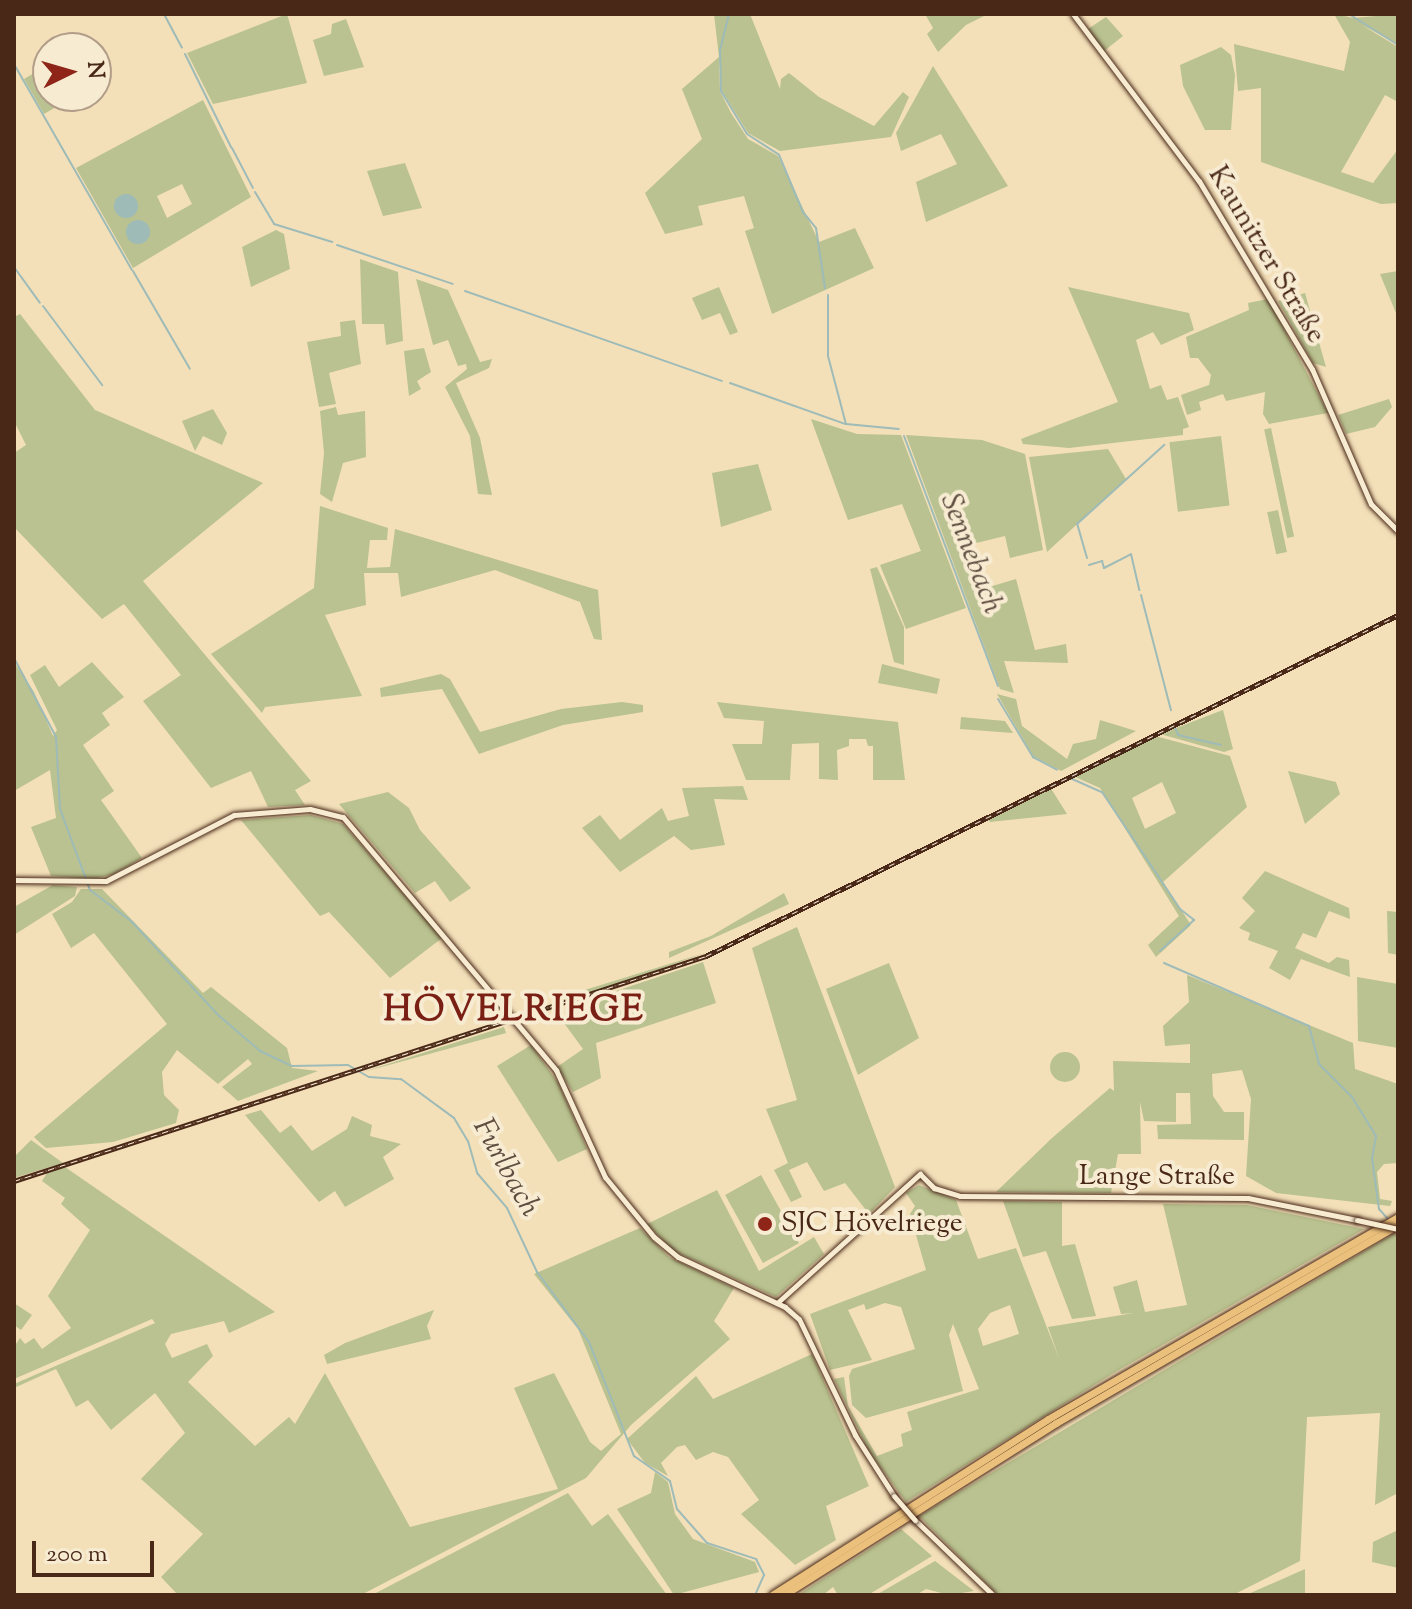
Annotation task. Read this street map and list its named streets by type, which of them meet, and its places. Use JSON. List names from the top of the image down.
{
  "streets": {
    "main road": ["Kaunitzer Straße", "Lange Straße"]
  },
  "districts": ["HÖVELRIEGE"],
  "water": ["Sennebach", "Furlbach"],
  "places": ["SJC Hövelriege"],
  "scale_bar": "200 m",
  "north": "right"
}
